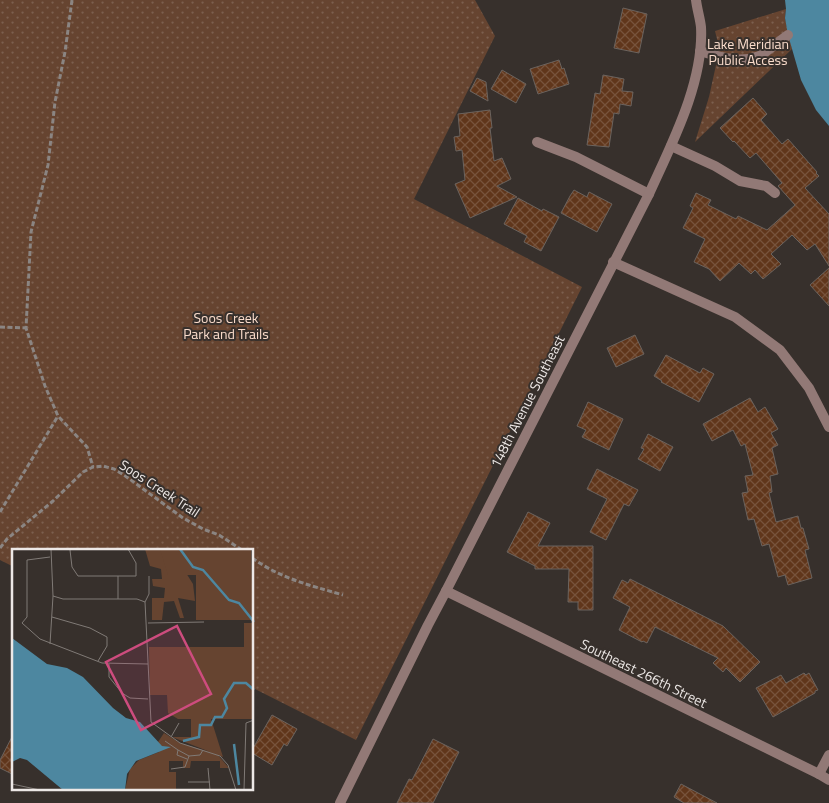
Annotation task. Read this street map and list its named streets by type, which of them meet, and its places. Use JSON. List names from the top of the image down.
{
  "streets": {
    "street": ["148th Avenue Southeast", "Southeast 266th Street"],
    "path": ["Soos Creek Trail"]
  },
  "crossings": [
    ["148th Avenue Southeast", "Southeast 266th Street"]
  ],
  "parks": ["Lake Meridian Public Access", "Soos Creek Park and Trails"]
}
